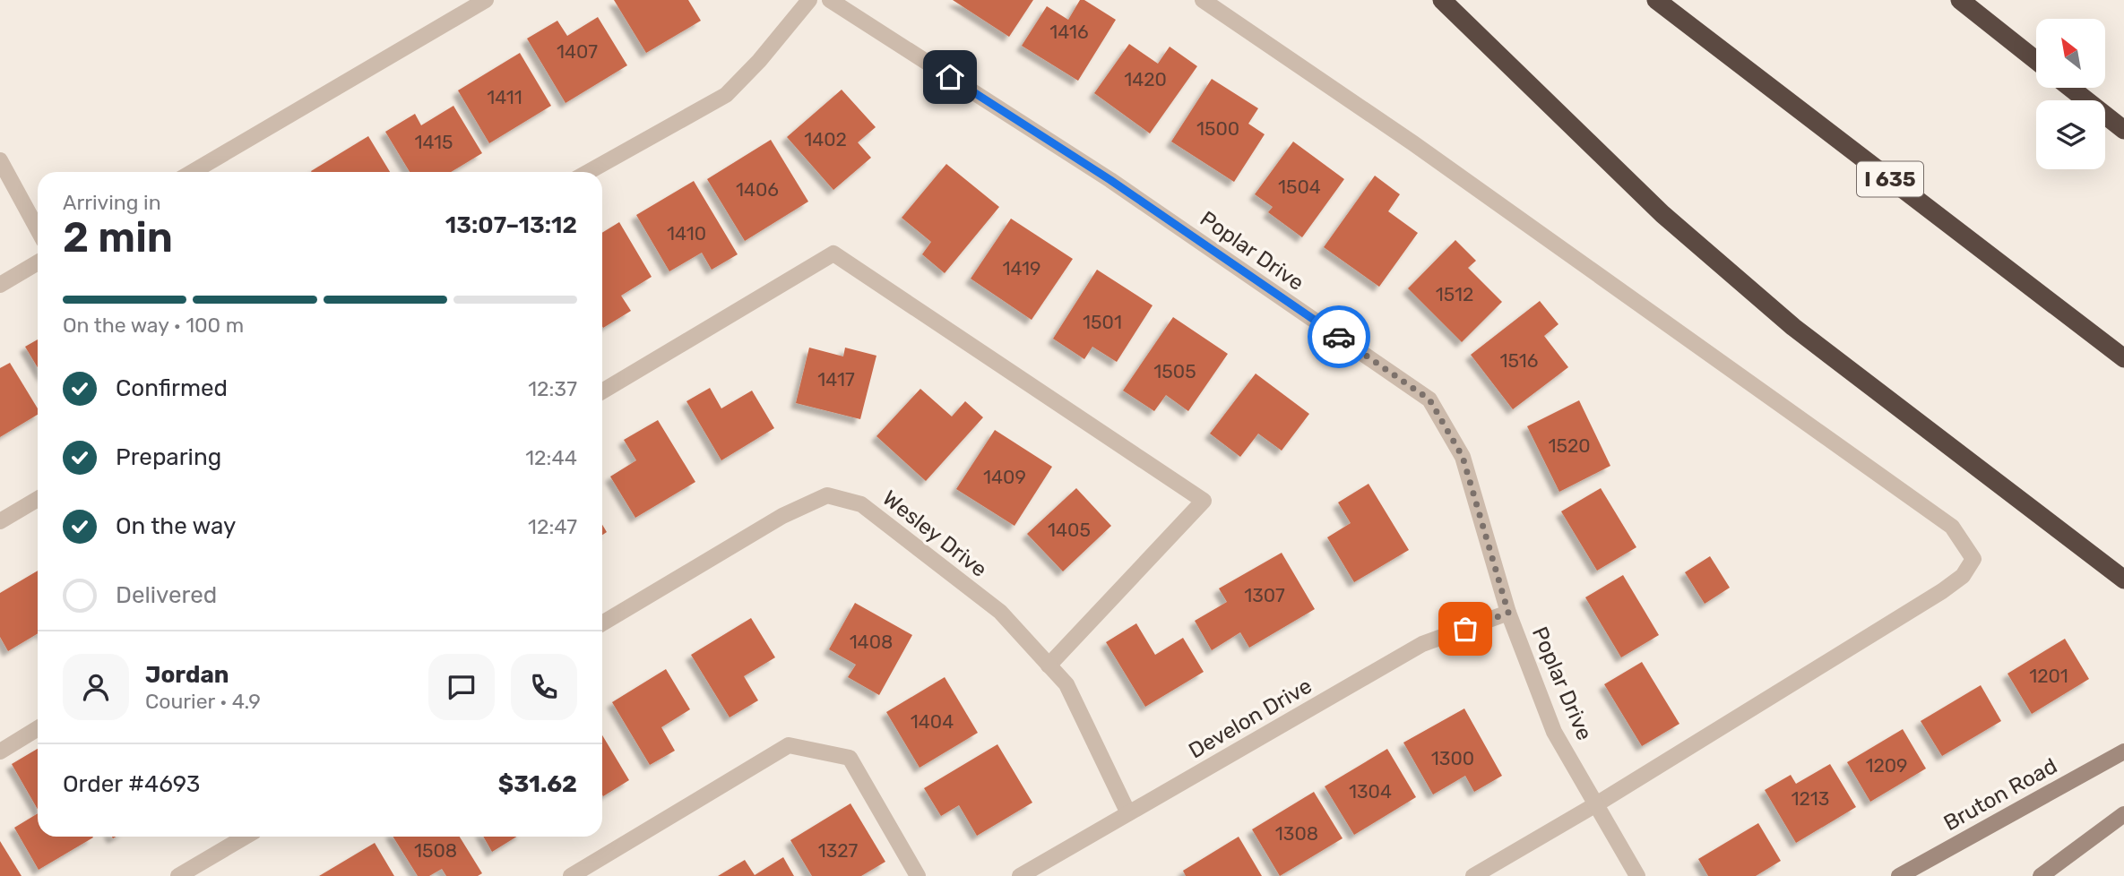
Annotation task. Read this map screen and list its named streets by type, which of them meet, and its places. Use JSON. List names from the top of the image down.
{
  "streets": {
    "highway": ["I 635"],
    "main road": ["Bruton Road"],
    "street": ["Poplar Drive", "Wesley Drive", "Develon Drive"]
  },
  "crossings": [
    ["Poplar Drive", "Develon Drive"],
    ["Wesley Drive", "Develon Drive"]
  ],
  "house_numbers": [
    "1416",
    "1407",
    "1420",
    "1411",
    "1500",
    "1402",
    "1415",
    "1504",
    "1406",
    "1410",
    "1419",
    "1512",
    "1501",
    "1516",
    "1505",
    "1417",
    "1520",
    "1409",
    "1405",
    "1307",
    "1408",
    "1201",
    "1404",
    "1300",
    "1209",
    "1304",
    "1213",
    "1308",
    "1508",
    "1327"
  ],
  "north": "top left",
  "page": {
    "heading": ["2 min", "Arriving in", "13:07–13:12"],
    "panel": [
      "Jordan",
      "Courier · 4.9",
      "Order #4693",
      "$31.62"
    ],
    "bar": "On the way · 100 m",
    "list": [
      ["Confirmed", "12:37"],
      ["Preparing", "12:44"],
      ["On the way", "12:47"],
      "Delivered"
    ]
  }
}
